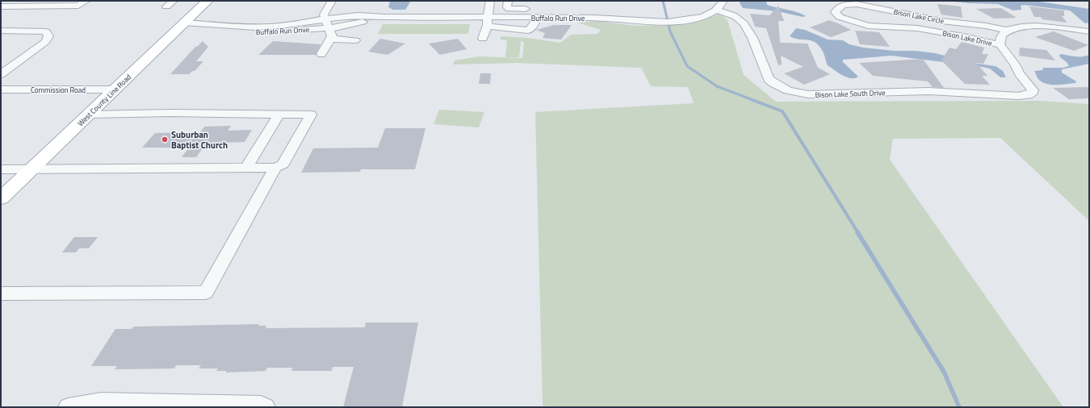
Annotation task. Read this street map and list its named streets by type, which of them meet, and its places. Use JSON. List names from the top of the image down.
{
  "streets": {
    "main road": ["West County Line Road"],
    "street": [
      "Bison Lake Circle",
      "Buffalo Run Drive",
      "Bison Lake Drive",
      "Commission Road",
      "Bison Lake South Drive"
    ]
  },
  "crossings": [
    ["Bison Lake Circle", "Bison Lake Drive"],
    ["Buffalo Run Drive", "Bison Lake South Drive"],
    ["Buffalo Run Drive", "West County Line Road"],
    ["Bison Lake Drive", "Bison Lake South Drive"],
    ["Commission Road", "West County Line Road"]
  ],
  "places": ["Suburban Baptist Church"]
}
